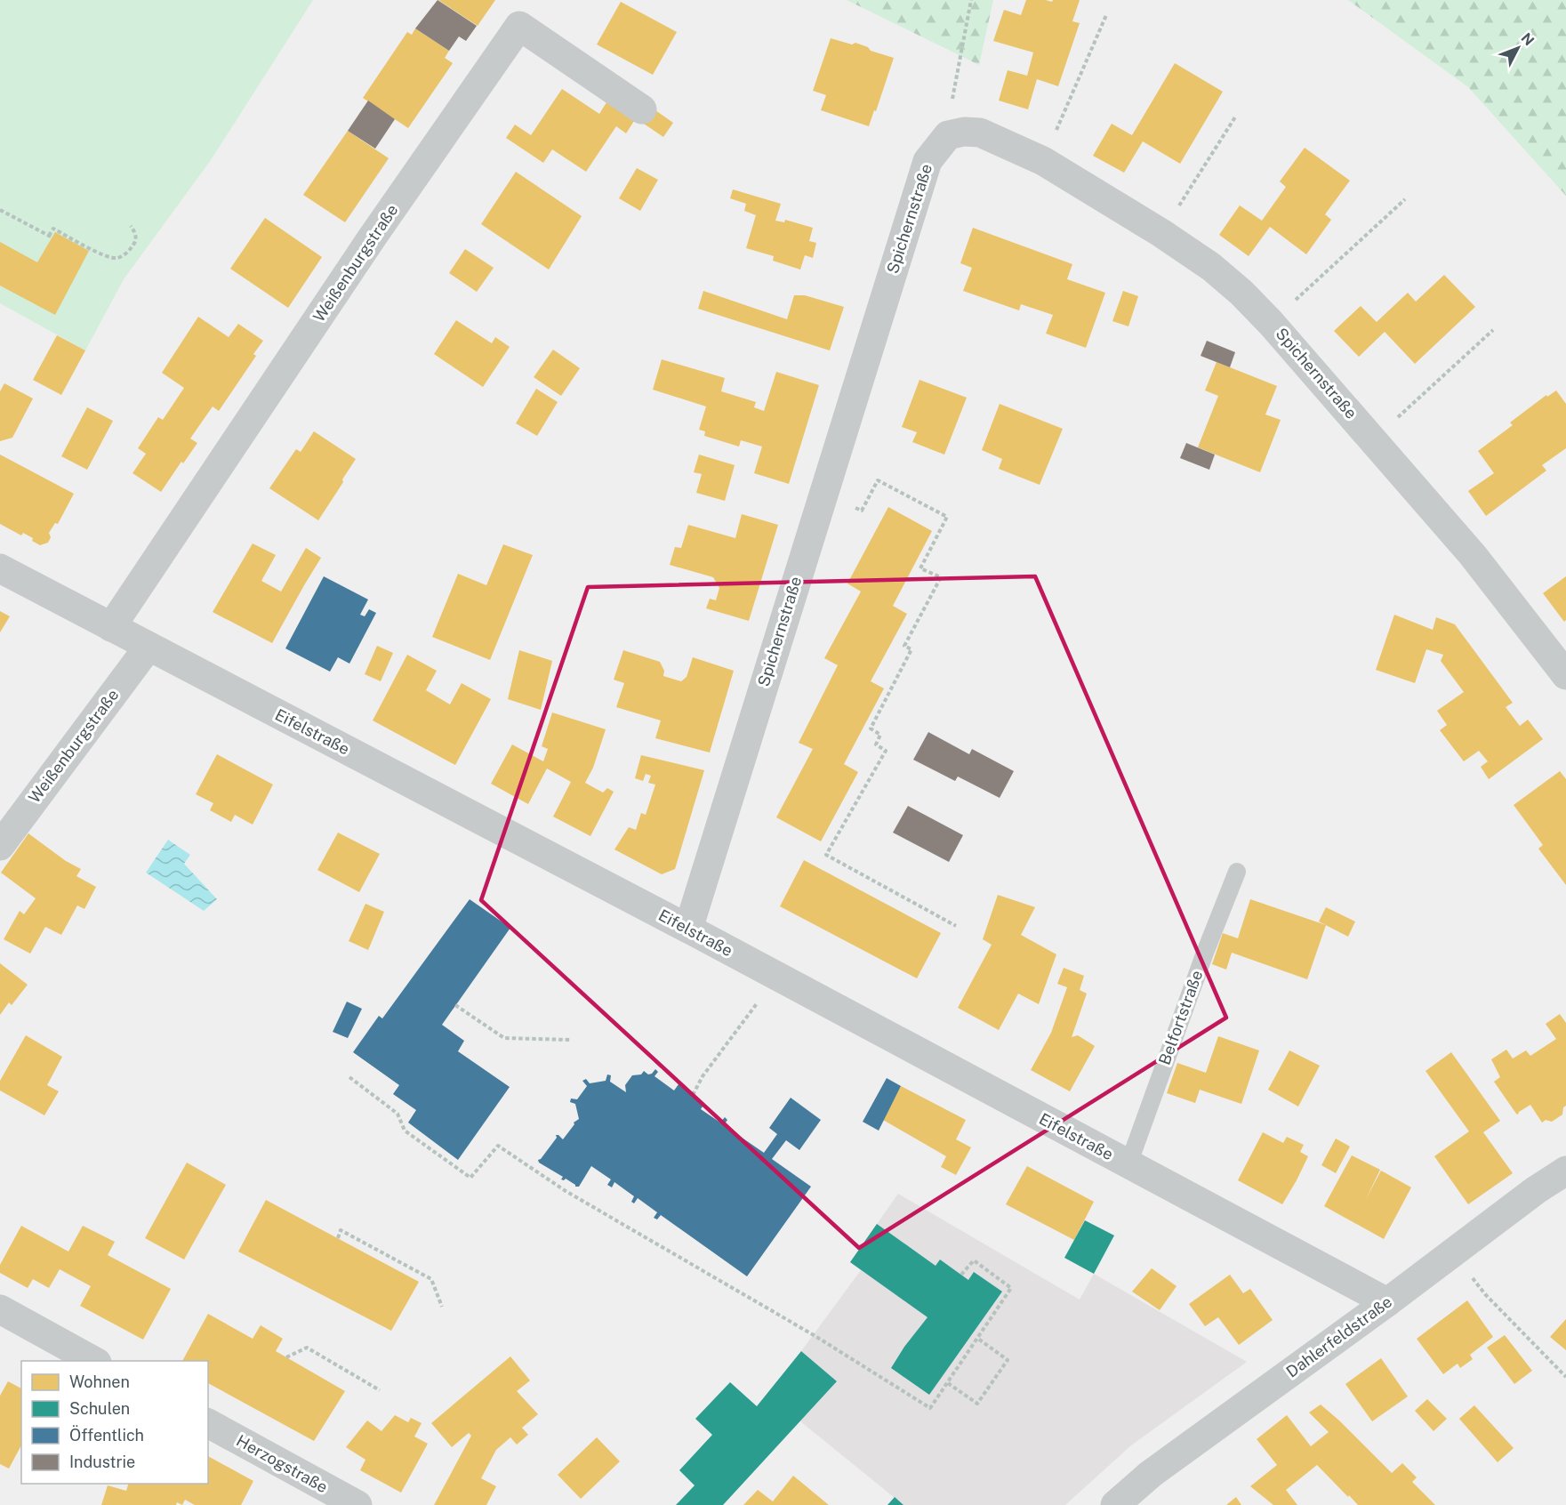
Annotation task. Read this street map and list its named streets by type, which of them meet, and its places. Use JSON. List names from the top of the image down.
{
  "streets": {
    "street": [
      "Spichernstraße",
      "Weißenburgstraße",
      "Eifelstraße",
      "Dahlerfeldstraße",
      "Herzogstraße"
    ],
    "lane": ["Belfortstraße"]
  },
  "crossings": [
    ["Spichernstraße", "Eifelstraße"],
    ["Weißenburgstraße", "Eifelstraße"],
    ["Eifelstraße", "Belfortstraße"],
    ["Eifelstraße", "Dahlerfeldstraße"]
  ],
  "legend": [
    "Wohnen",
    "Schulen",
    "Öffentlich",
    "Industrie"
  ],
  "north": "top right"
}
